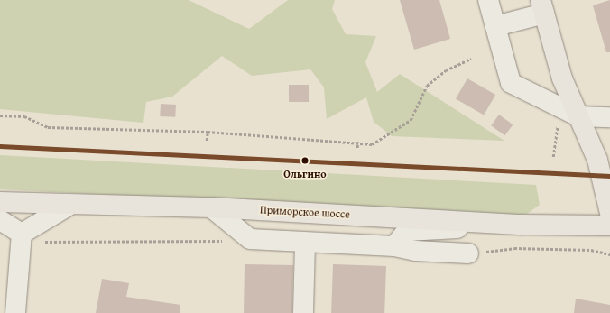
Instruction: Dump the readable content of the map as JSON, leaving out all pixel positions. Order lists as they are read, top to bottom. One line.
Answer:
{"streets":{"main road":["Приморское шоссе"]},"places":["Ольгино"]}
